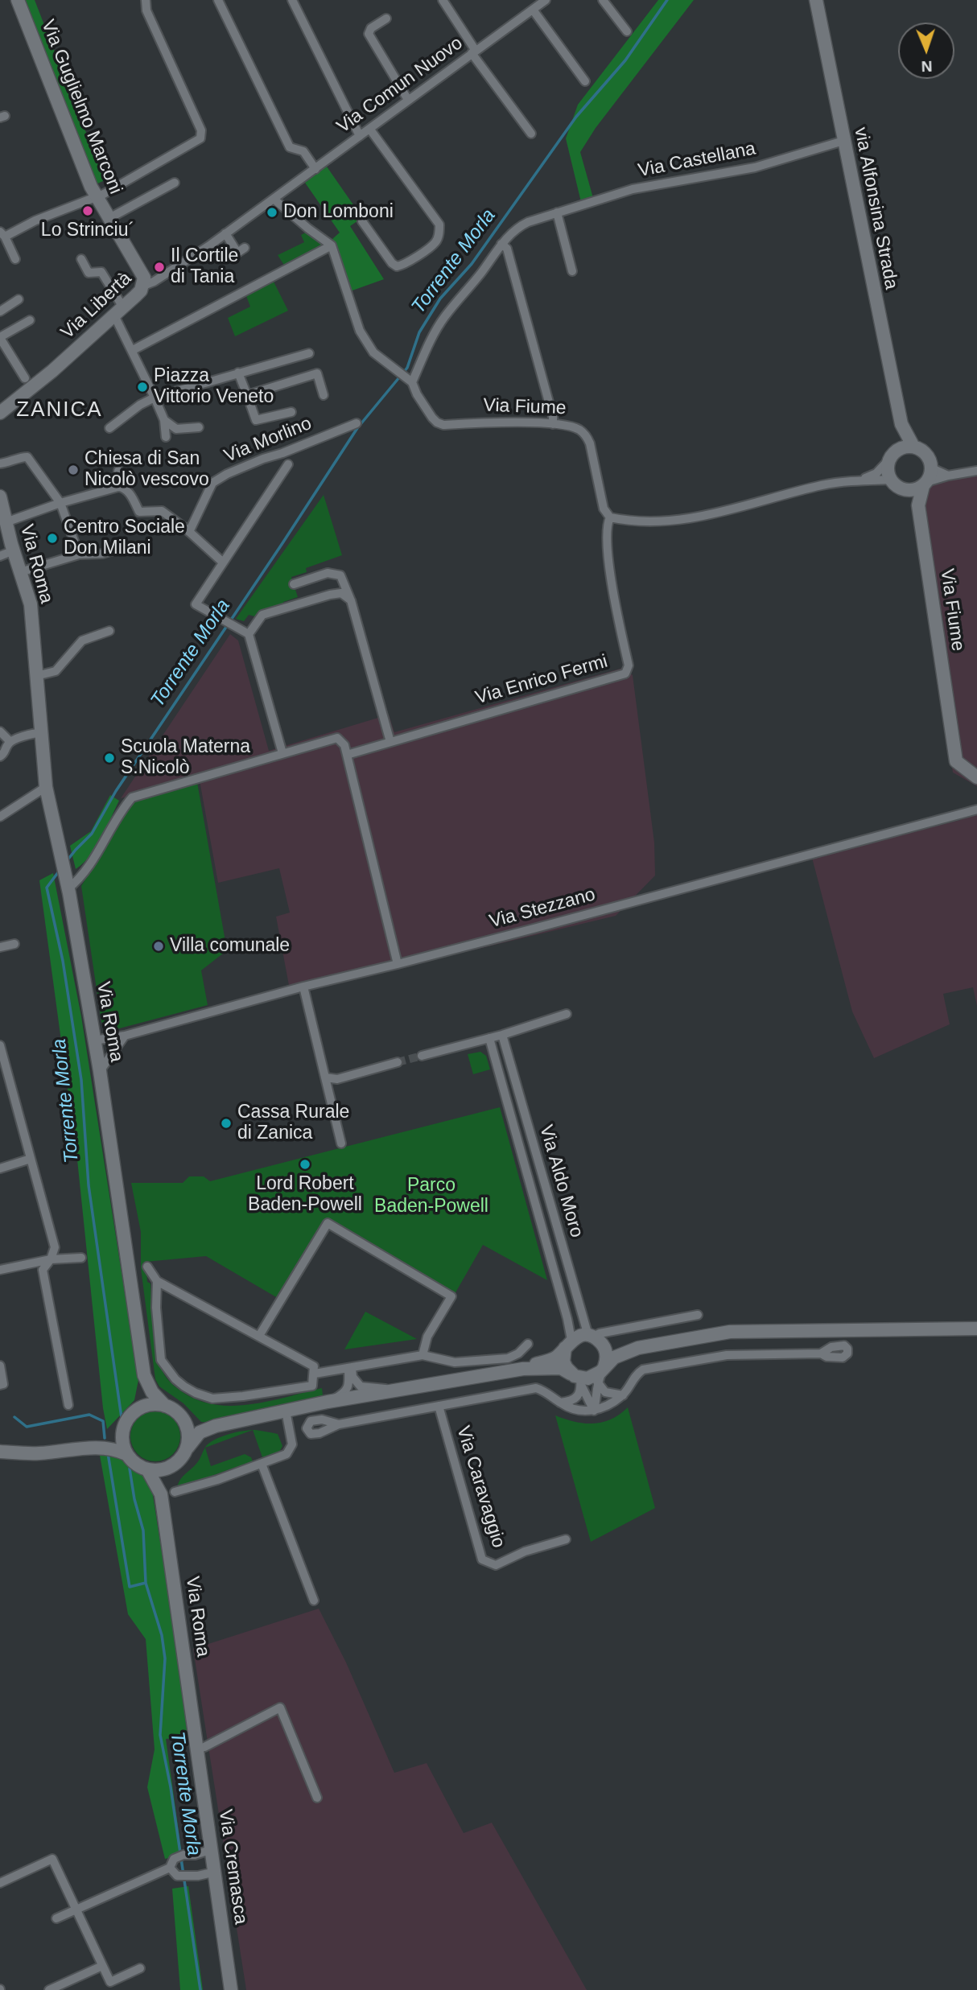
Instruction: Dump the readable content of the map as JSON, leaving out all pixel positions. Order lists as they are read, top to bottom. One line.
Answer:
{"streets":{"main road":["Via Guglielmo Marconi","via Alfonsina Strada","Via Libertà","Via Fiume","Via Roma","Via Cremasca"],"street":["Via Comun Nuovo","Via Castellana","Via Morlino","Via Enrico Fermi","Via Stezzano","Via Aldo Moro","Via Caravaggio"]},"crossings":[["Via Comun Nuovo","Via Libertà"],["Via Guglielmo Marconi","Via Libertà"],["Via Castellana","via Alfonsina Strada"],["Via Castellana","Via Fiume"],["Via Fiume","Via Enrico Fermi"],["Via Roma","Via Stezzano"],["Via Roma","Via Cremasca"]],"districts":["ZANICA"],"water":["Torrente Morla"],"parks":["Parco Baden-Powell"],"places":["Lo Strinciu´","Don Lomboni","Il Cortile di Tania","Piazza Vittorio Veneto","Chiesa di San Nicolò vescovo","Centro Sociale Don Milani","Scuola Materna S.Nicolò","Villa comunale","Cassa Rurale di Zanica","Lord Robert Baden-Powell"],"north":"bottom"}
